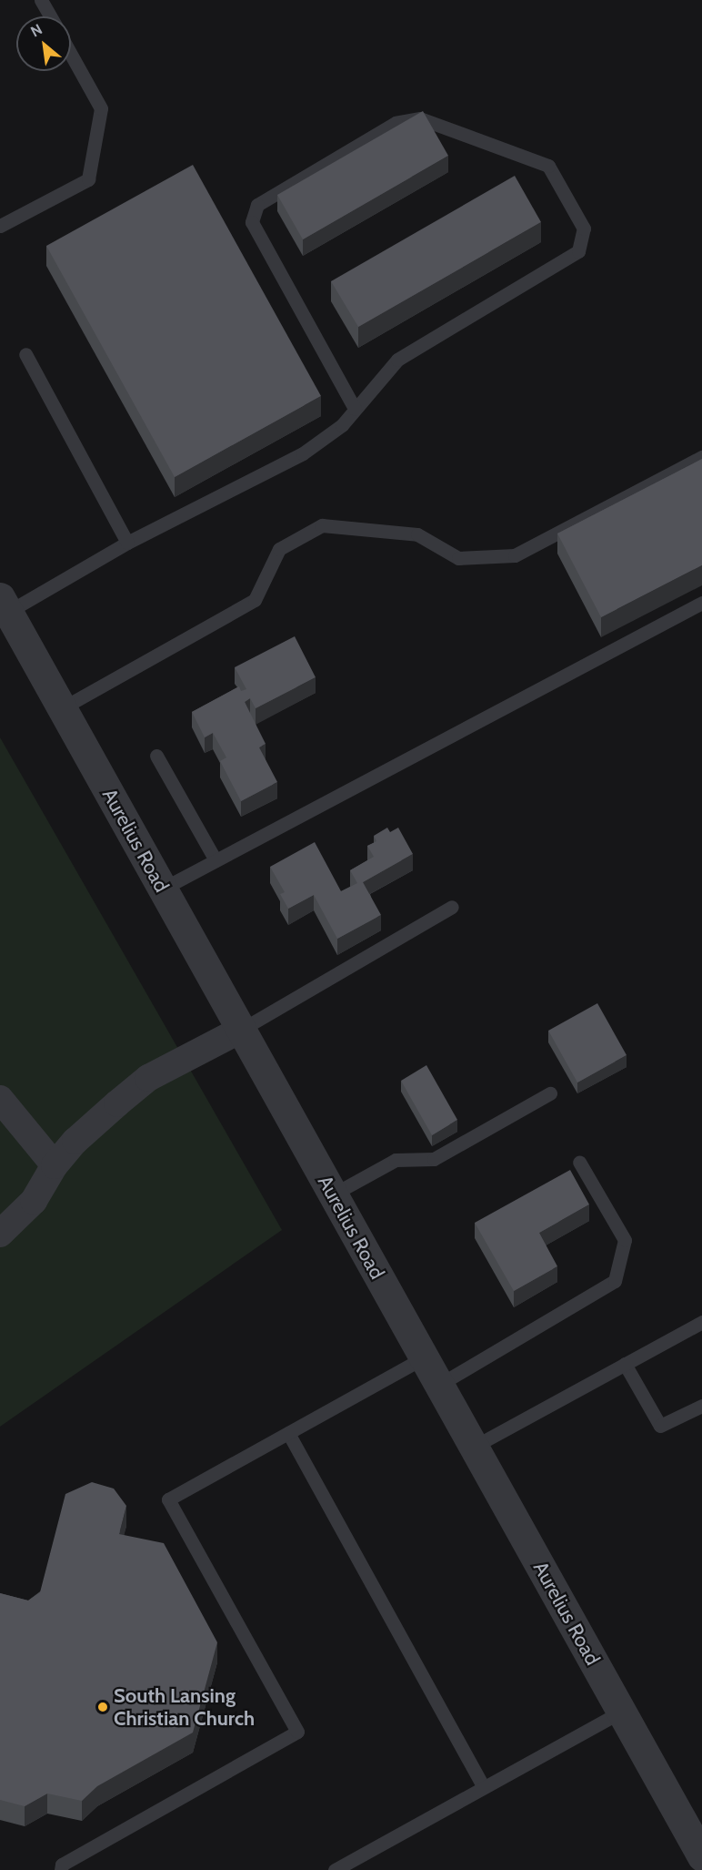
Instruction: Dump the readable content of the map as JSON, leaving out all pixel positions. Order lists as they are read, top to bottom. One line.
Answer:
{"streets":{"street":["Aurelius Road"]},"places":["South Lansing Christian Church"],"north":"top left"}
